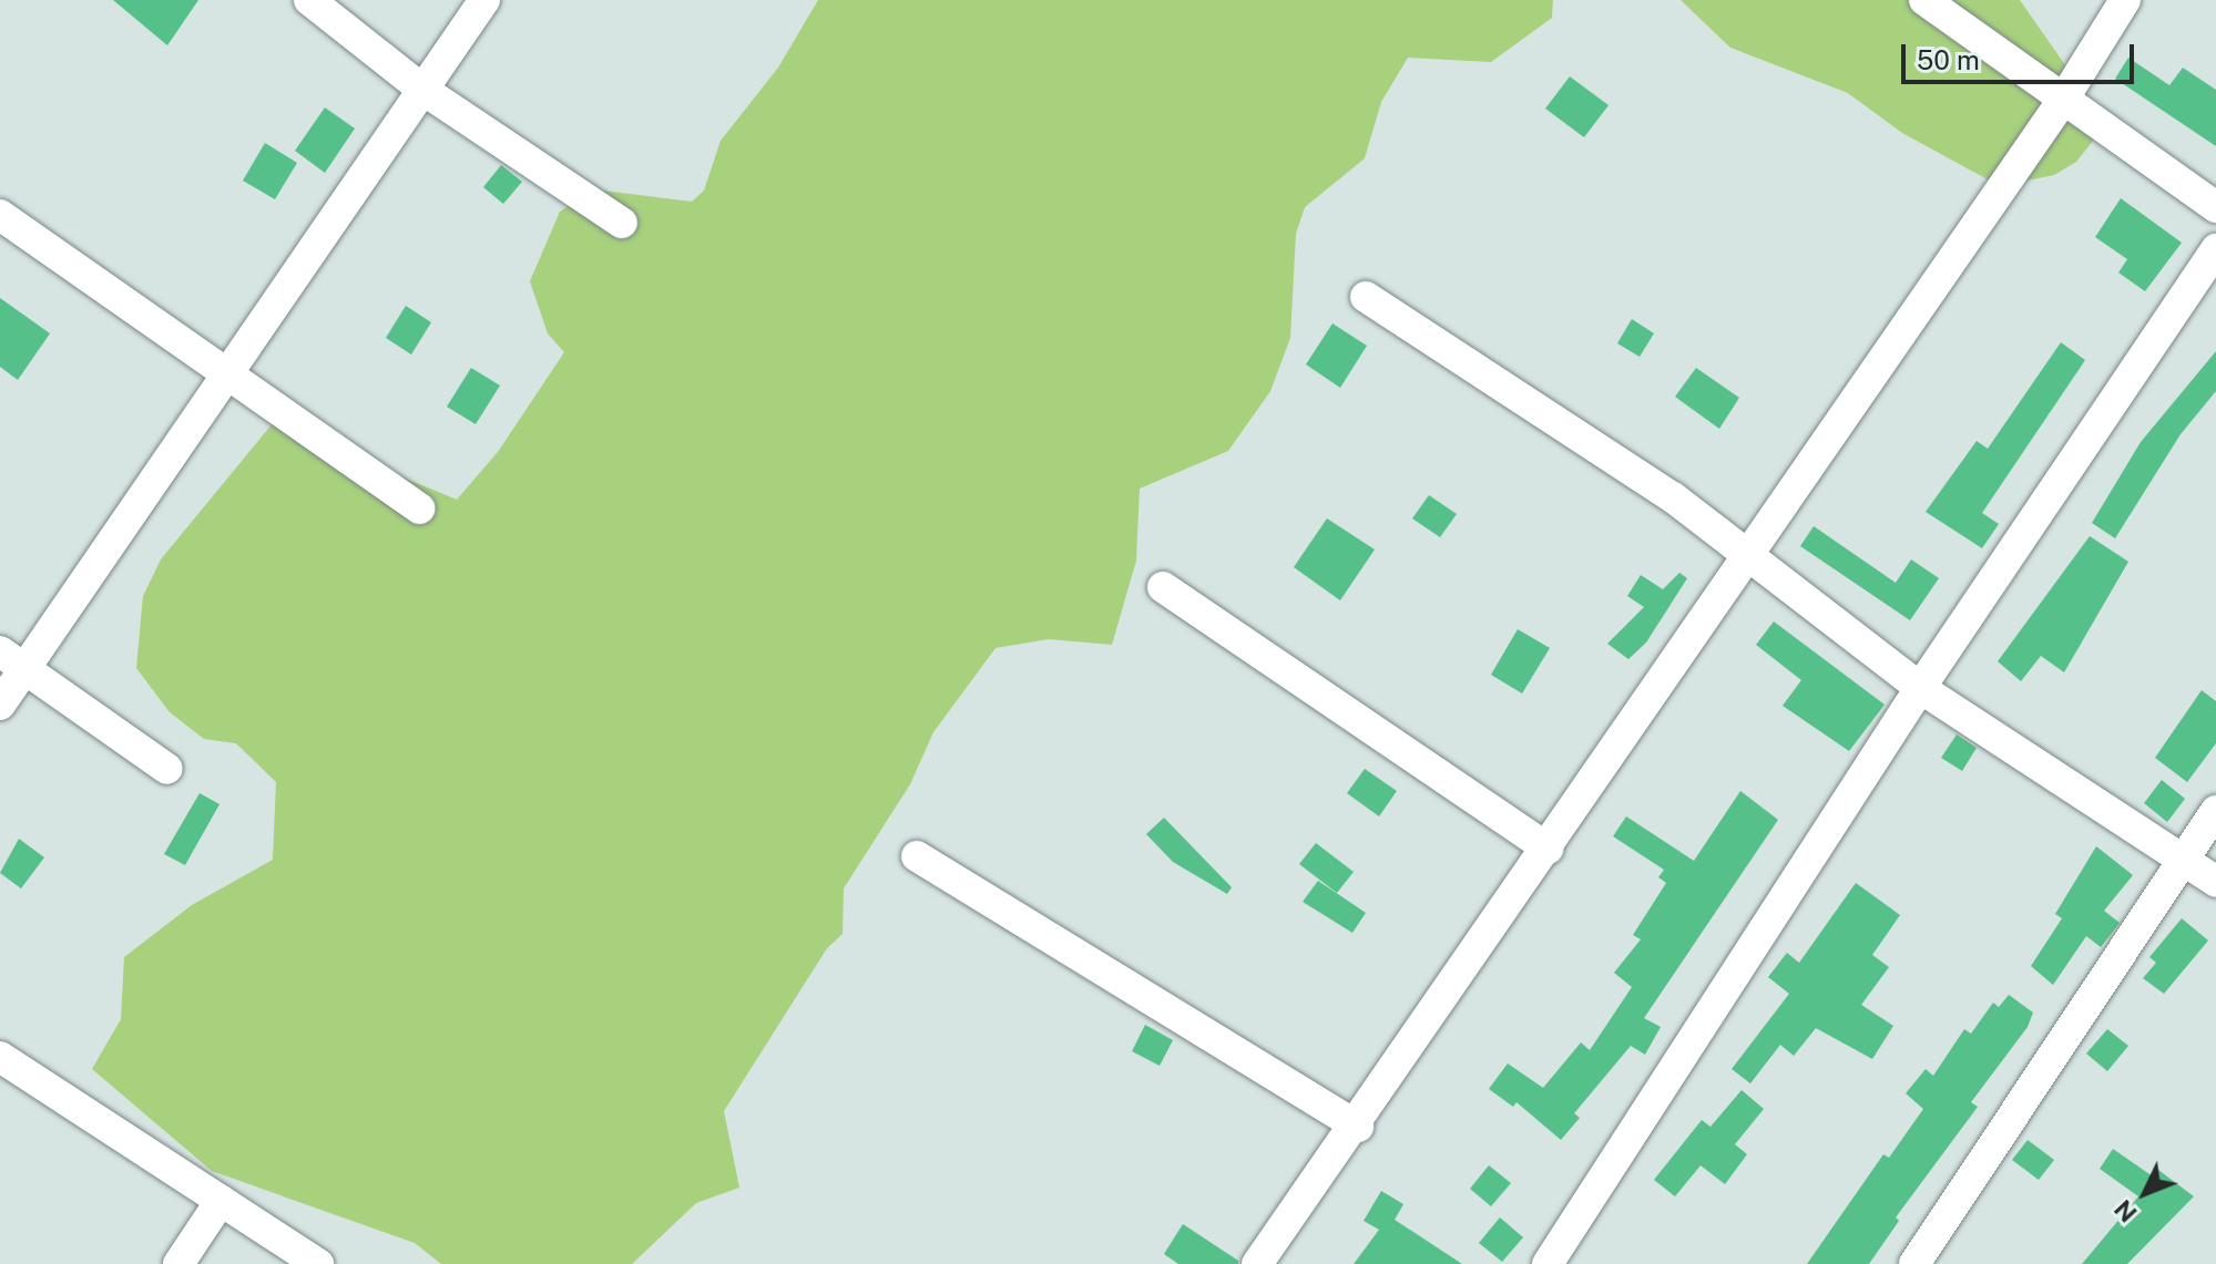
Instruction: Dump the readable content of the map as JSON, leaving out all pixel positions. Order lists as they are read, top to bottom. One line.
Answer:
{"scale_bar":"50 m","north":"bottom left"}
